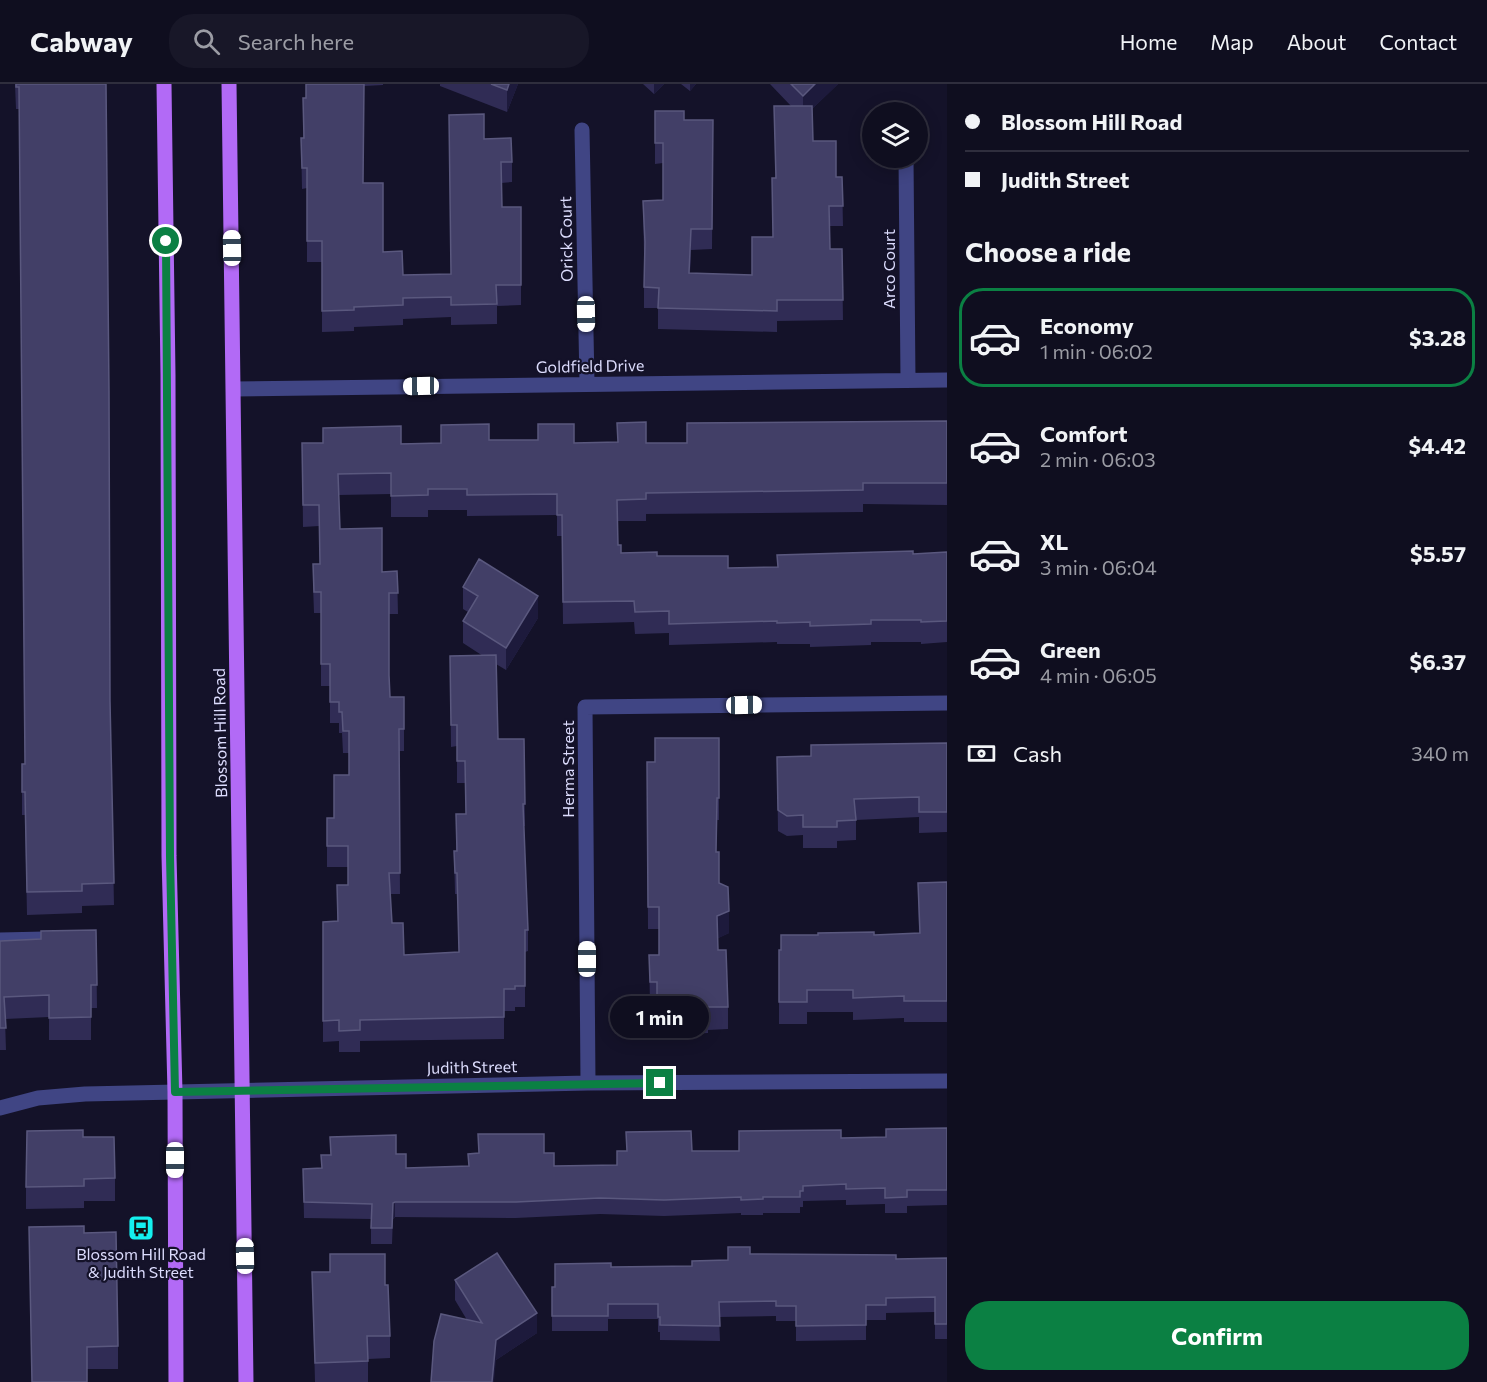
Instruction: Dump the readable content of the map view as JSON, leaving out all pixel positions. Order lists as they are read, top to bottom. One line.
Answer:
{"streets":{"main road":["Blossom Hill Road"],"street":["Orick Court","Arco Court","Goldfield Drive","Herma Street","Judith Street"]},"crossings":[["Orick Court","Goldfield Drive"],["Arco Court","Goldfield Drive"],["Goldfield Drive","Blossom Hill Road"],["Blossom Hill Road","Judith Street"],["Herma Street","Judith Street"]],"places":{"bus stop":["Blossom Hill Road & Judith Street"]},"page":{"header":"Cabway","search":"Search here","nav":["Home","Map","About","Contact"],"banner":["Blossom Hill Road","Judith Street"],"heading":"Choose a ride","list":[{"name":"Economy","note":"1 min · 06:02","value":"$3.28"},{"name":"Comfort","note":"2 min · 06:03","value":"$4.42"},{"name":"XL","note":"3 min · 06:04","value":"$5.57"},{"name":"Green","note":"4 min · 06:05","value":"$6.37"}],"pay":["Cash","340 m"],"bubble":"1 min","buttons":"Confirm"}}
